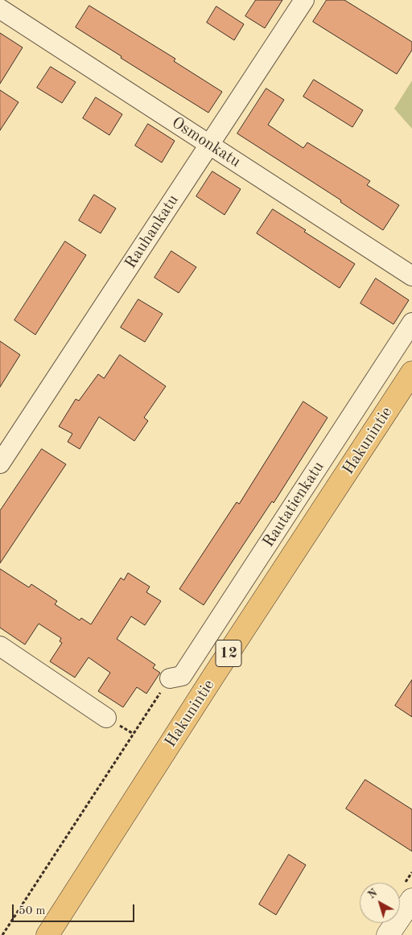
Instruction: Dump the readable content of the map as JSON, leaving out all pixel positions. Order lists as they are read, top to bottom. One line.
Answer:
{"streets":{"highway":["Hakunintie","12"],"street":["Osmonkatu","Rauhankatu","Rautatienkatu"]},"crossings":[["Osmonkatu","Rauhankatu"]],"scale_bar":"50 m","north":"top left"}
